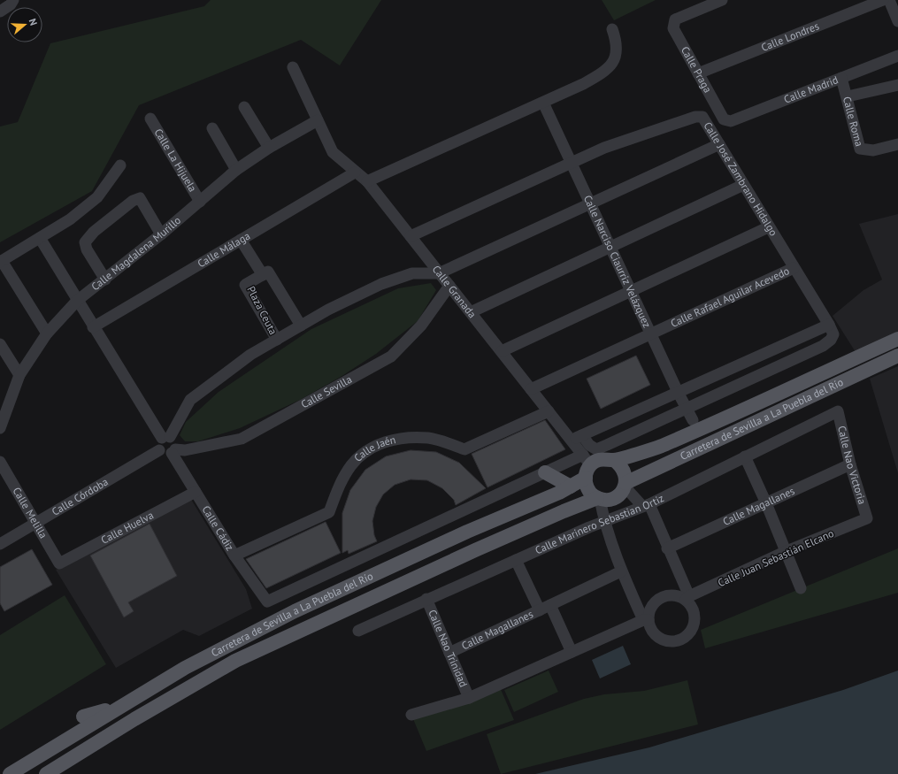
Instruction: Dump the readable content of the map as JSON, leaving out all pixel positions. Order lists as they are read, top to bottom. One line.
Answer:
{"streets":{"main road":["Carretera de Sevilla a La Puebla del Río"],"street":["Calle Londres","Calle Praga","Calle Madrid","Calle Roma","Calle La Hijuela","Calle José Zambrano Hidalgo","Calle Málaga","Calle Magdalena Murillo","Calle Narciso Ciaurriz Velázquez","Calle Granada","Calle Rafael Aguilar Acevedo","Plaza Ceuta","Calle Sevilla","Calle Jaén","Calle Nao Victoria","Calle Córdoba","Calle Magallanes","Calle Melilla","Calle Marinero Sebastian Ortiz","Calle Huelva","Calle Cádiz","Calle Juan Sebastián Elcano","Calle Nao Trinidad"]},"crossings":[["Calle Londres","Calle Praga"],["Calle Praga","Calle Madrid"],["Calle Madrid","Calle Roma"],["Calle La Hijuela","Calle Magdalena Murillo"],["Calle José Zambrano Hidalgo","Calle Narciso Ciaurriz Velázquez"],["Calle José Zambrano Hidalgo","Calle Granada"],["Calle José Zambrano Hidalgo","Calle Rafael Aguilar Acevedo"],["Calle Málaga","Calle Granada"],["Calle Magdalena Murillo","Calle Granada"],["Calle Narciso Ciaurriz Velázquez","Calle Rafael Aguilar Acevedo"],["Calle Granada","Calle Rafael Aguilar Acevedo"],["Calle Granada","Calle Sevilla"],["Calle Granada","Carretera de Sevilla a La Puebla del Río"],["Calle Granada","Calle Jaén"],["Calle Sevilla","Calle Córdoba"],["Calle Sevilla","Calle Cádiz"],["Calle Jaén","Calle Cádiz"],["Calle Nao Victoria","Calle Magallanes"],["Calle Nao Victoria","Calle Marinero Sebastian Ortiz"],["Calle Nao Victoria","Calle Juan Sebastián Elcano"],["Calle Córdoba","Calle Melilla"],["Calle Córdoba","Calle Cádiz"],["Calle Magallanes","Calle Nao Trinidad"],["Calle Melilla","Calle Huelva"],["Calle Marinero Sebastian Ortiz","Calle Nao Trinidad"],["Calle Huelva","Calle Cádiz"]],"north":"right"}
